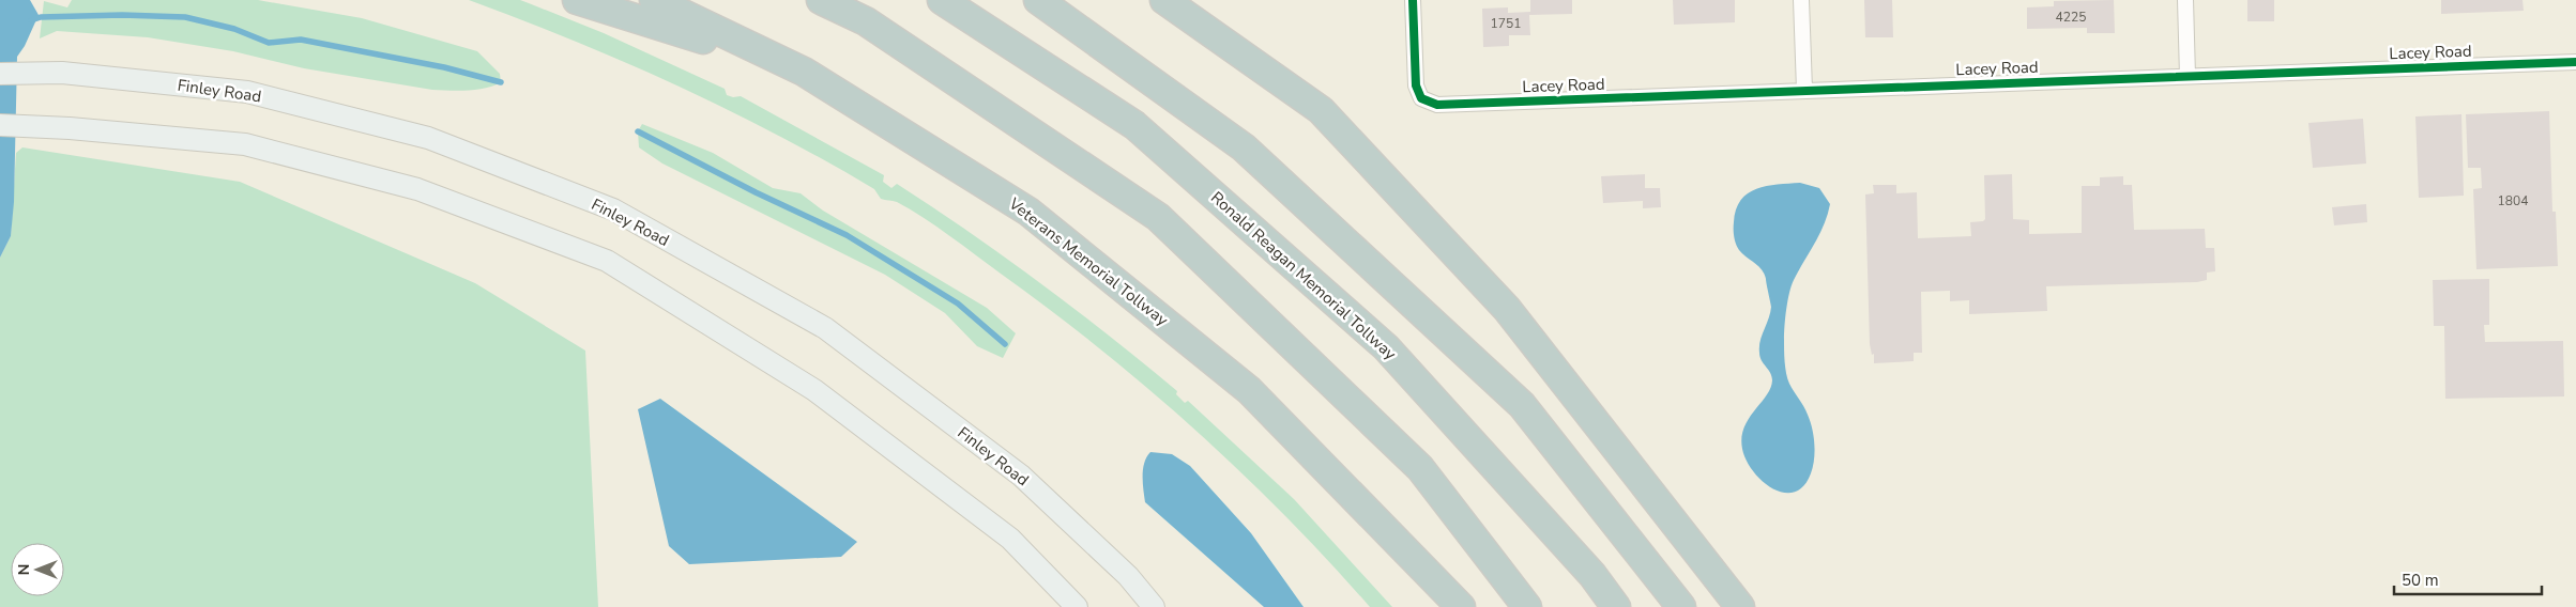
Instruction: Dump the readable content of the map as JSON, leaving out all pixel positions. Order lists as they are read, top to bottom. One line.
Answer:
{"streets":{"highway":["Veterans Memorial Tollway","Ronald Reagan Memorial Tollway"],"main road":["Finley Road"],"street":["Lacey Road"]},"house_numbers":["4225","1751","1804"],"scale_bar":"50 m","north":"left"}
